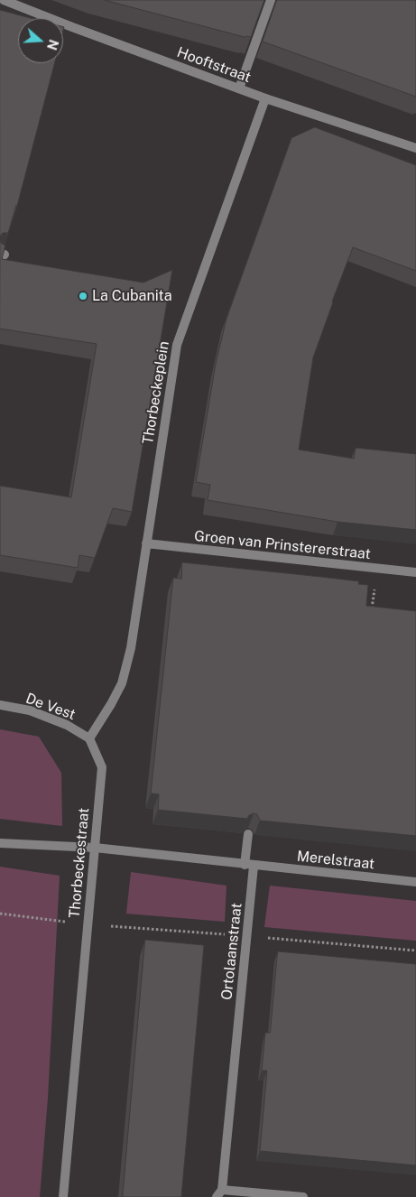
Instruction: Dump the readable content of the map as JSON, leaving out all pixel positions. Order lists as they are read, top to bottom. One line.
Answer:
{"streets":{"street":["Hooftstraat","Thorbeckeplein","Groen van Prinstererstraat","De Vest","Merelstraat","Thorbeckestraat","Ortolaanstraat"]},"crossings":[["Hooftstraat","Thorbeckeplein"],["Thorbeckeplein","Groen van Prinstererstraat"],["De Vest","Thorbeckestraat"],["Merelstraat","Ortolaanstraat"]],"places":["La Cubanita"],"north":"right"}
